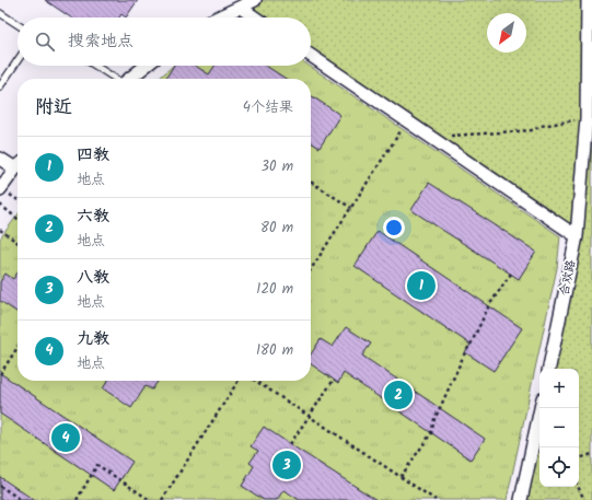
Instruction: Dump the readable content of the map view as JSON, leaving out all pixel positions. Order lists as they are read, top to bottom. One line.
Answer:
{"streets":{"street":["合欢路"]},"north":"bottom left","page":{"search":"搜索地点","heading":["附近","4个结果"],"list":[{"mark":"1","name":"四教","note":"地点","value":"30 m"},{"mark":"2","name":"六教","note":"地点","value":"80 m"},{"mark":"3","name":"八教","note":"地点","value":"120 m"},{"mark":"4","name":"九教","note":"地点","value":"180 m"}],"pins":["1","2","4","3"],"map_buttons":["+","−"]}}
